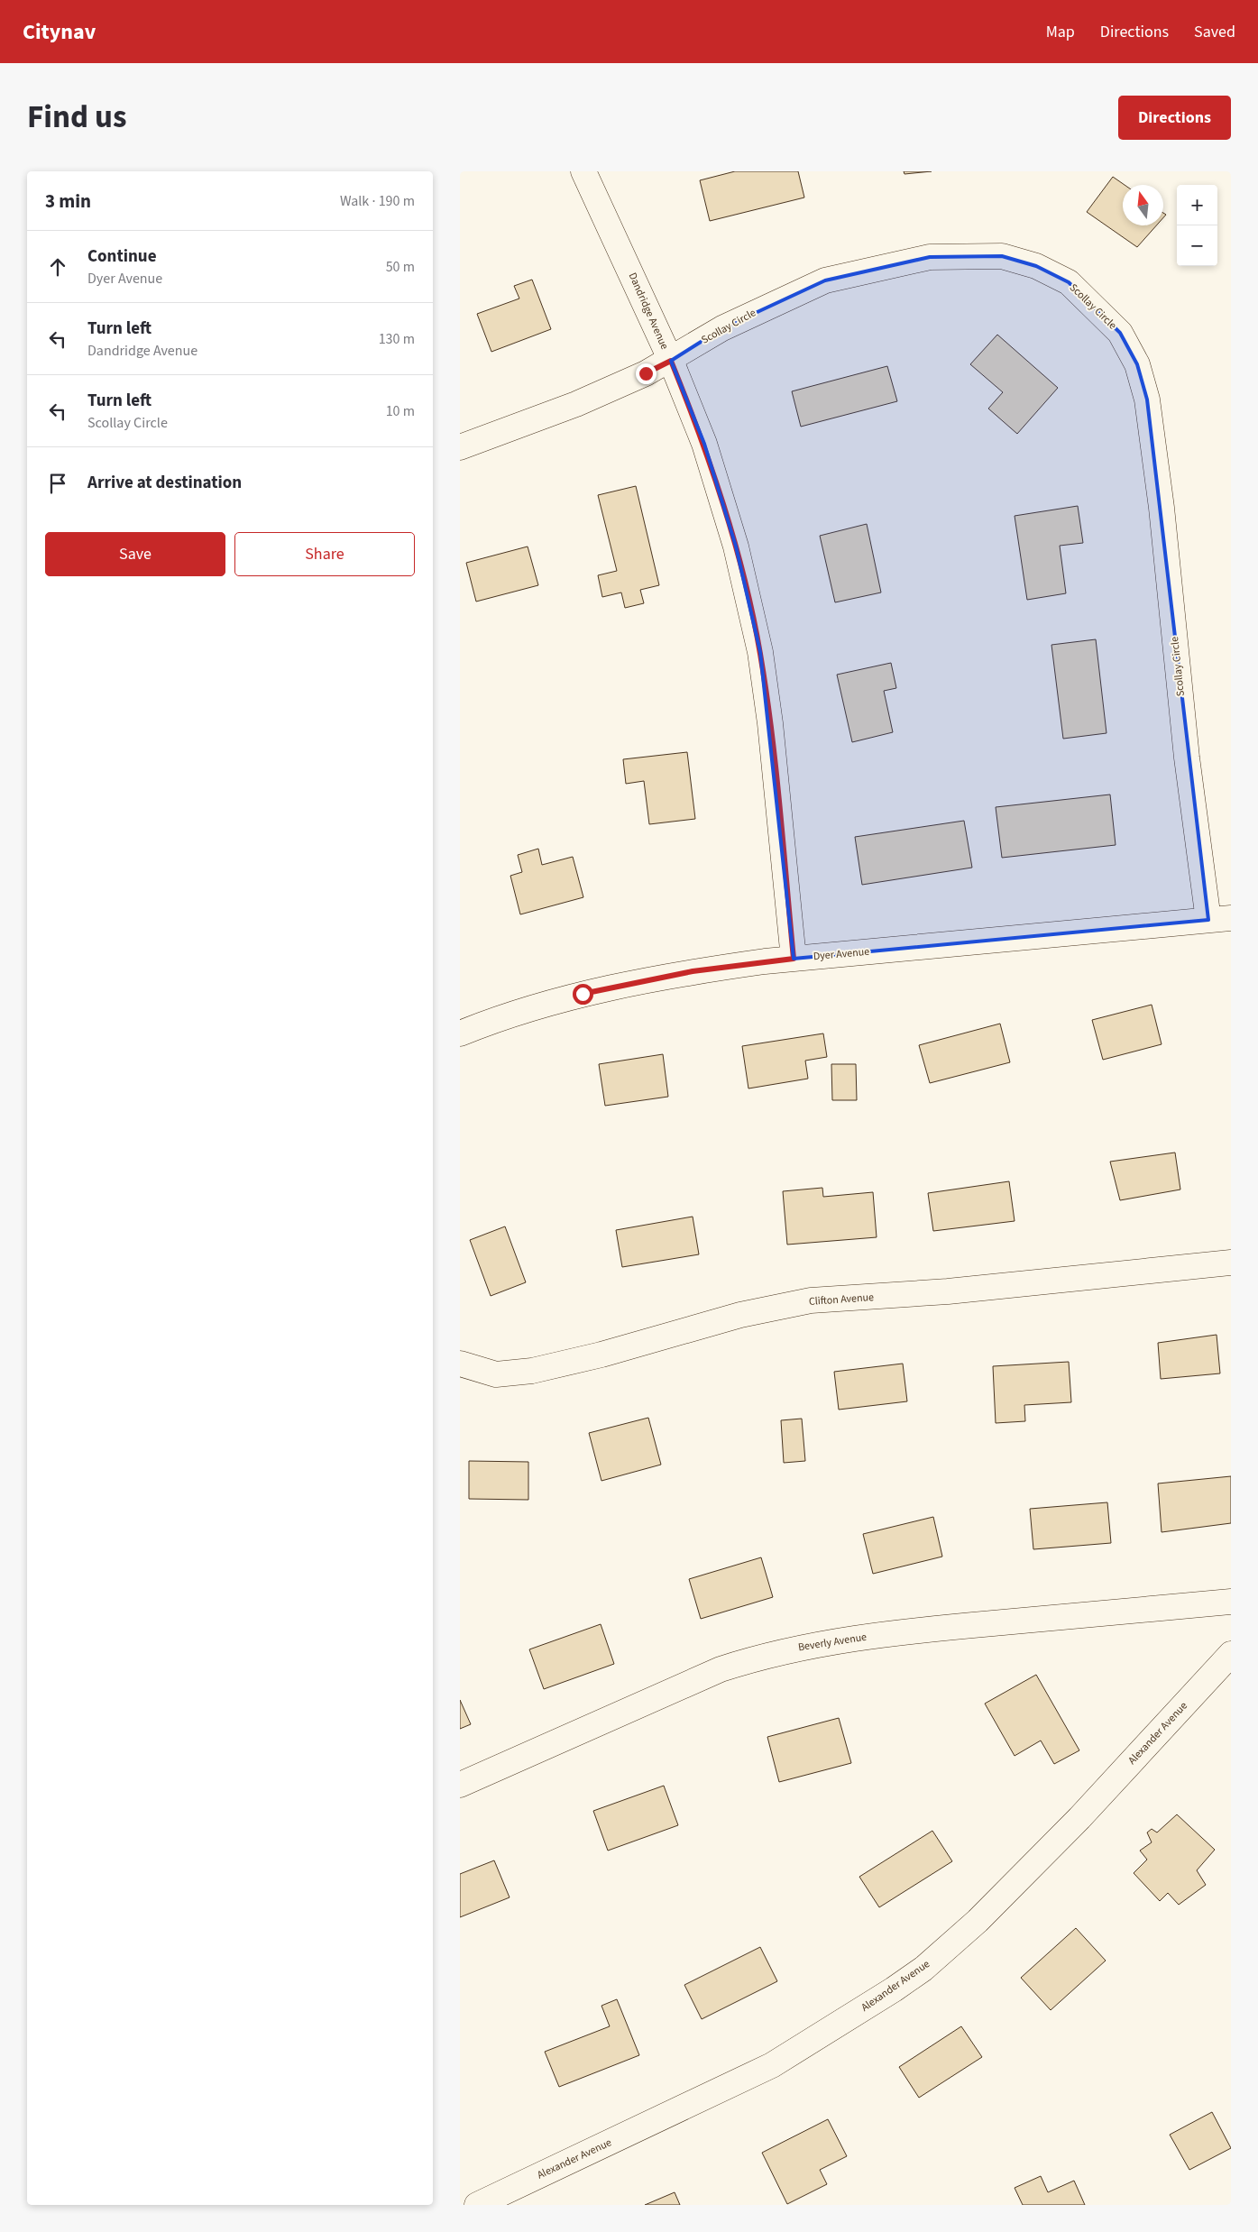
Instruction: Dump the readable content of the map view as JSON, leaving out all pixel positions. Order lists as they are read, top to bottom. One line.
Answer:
{"streets":{"street":["Scollay Circle","Dandridge Avenue","Dyer Avenue","Clifton Avenue","Beverly Avenue","Alexander Avenue"]},"crossings":[["Scollay Circle","Dandridge Avenue"],["Scollay Circle","Dyer Avenue"],["Dandridge Avenue","Dyer Avenue"]],"north":"top","page":{"header":"Citynav","nav":["Map","Directions","Saved"],"title":"Find us","buttons":["Directions",["Save","Share"]],"heading":["3 min","Walk · 190 m"],"map_buttons":["+","−"],"list":[["Continue","Dyer Avenue","50 m"],["Turn left","Dandridge Avenue","130 m"],["Turn left","Scollay Circle","10 m"],"Arrive at destination"]}}
